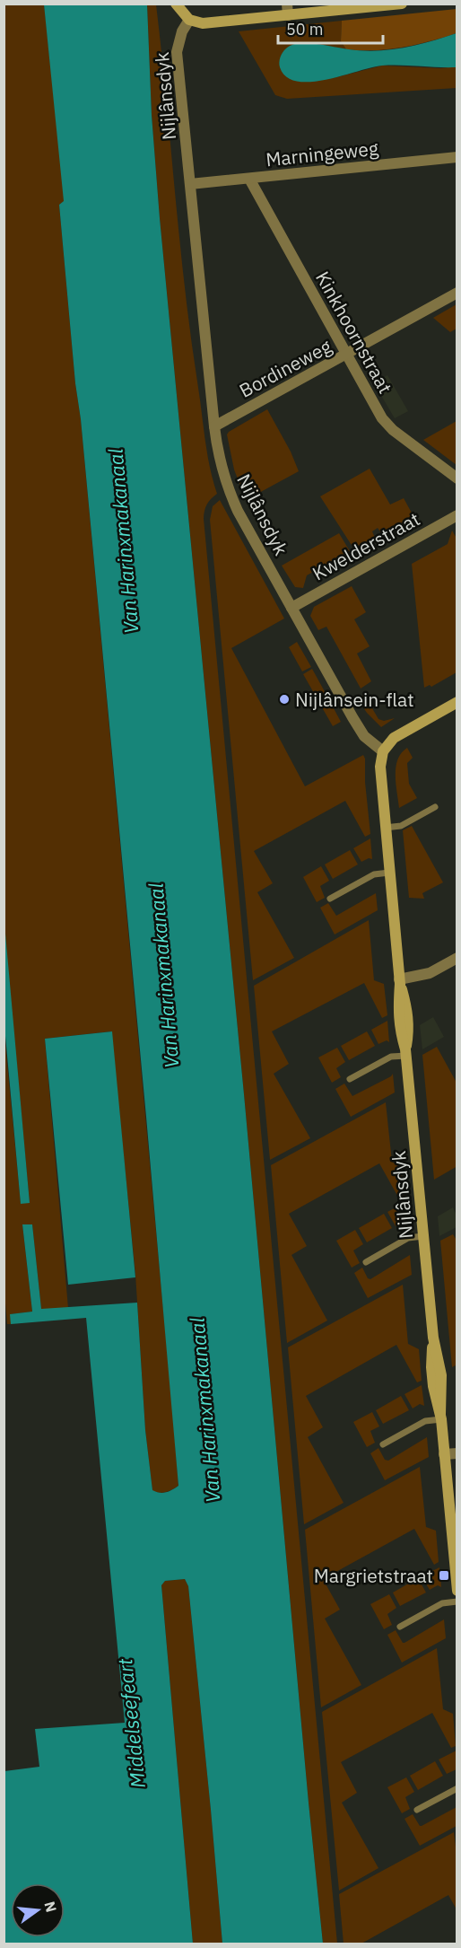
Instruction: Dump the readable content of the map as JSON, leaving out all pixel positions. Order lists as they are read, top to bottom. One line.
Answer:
{"streets":{"street":["Nijlânsdyk","Marningeweg","Kinkhoornstraat","Bordineweg","Kwelderstraat"]},"crossings":[["Nijlânsdyk","Marningeweg"],["Nijlânsdyk","Bordineweg"],["Nijlânsdyk","Kwelderstraat"],["Marningeweg","Kinkhoornstraat"],["Kinkhoornstraat","Bordineweg"]],"water":["Van Harinxmakanaal","Middelseefeart"],"places":{"other":["Nijlânsein-flat"],"transit":["Margrietstraat"]},"scale_bar":"50 m","north":"right"}
